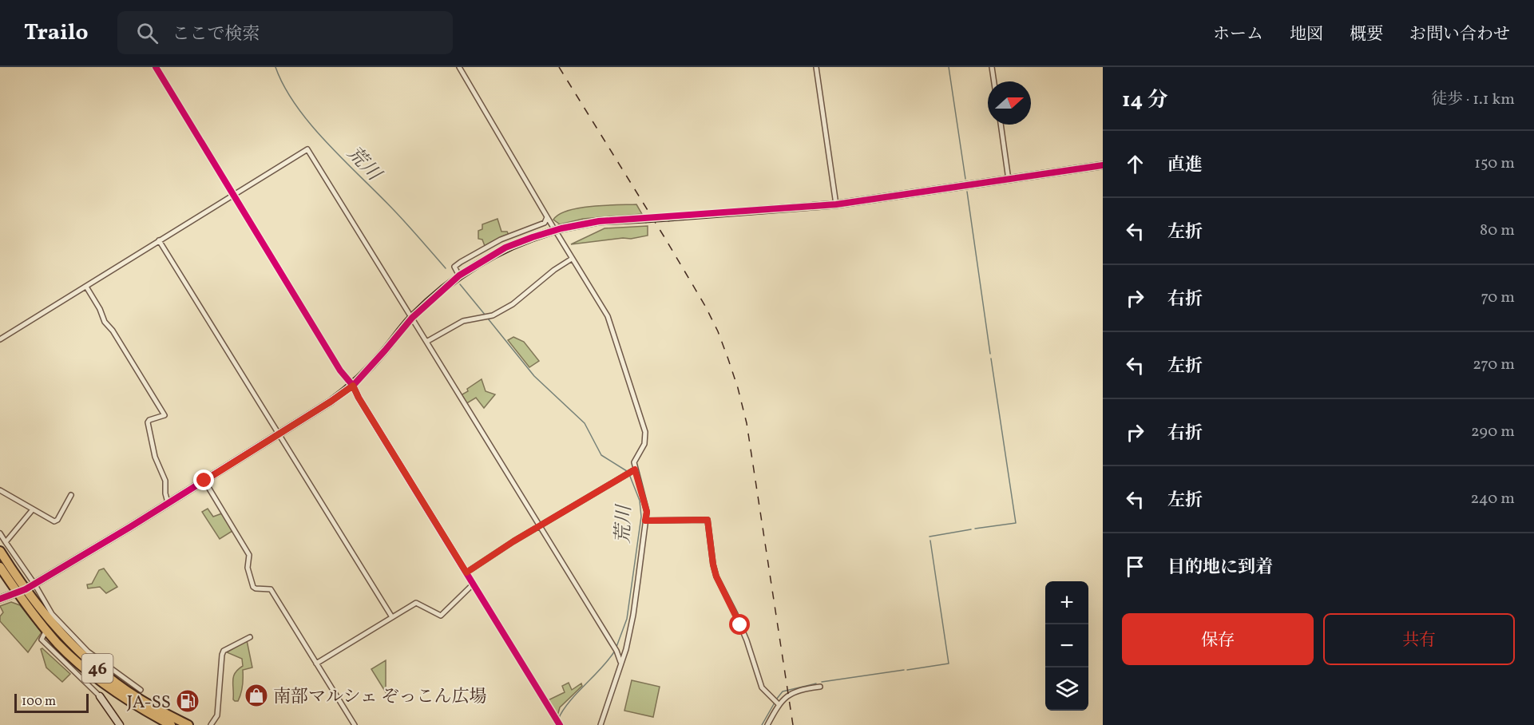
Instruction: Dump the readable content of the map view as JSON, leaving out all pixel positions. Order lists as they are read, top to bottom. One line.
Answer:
{"streets":{"highway":["46"]},"water":["荒川"],"places":{"shop":["南部マルシェ ぞっこん広場"],"fuel station":["JA-SS"]},"scale_bar":"100 m","north":"right","page":{"header":"Trailo","search":"ここで検索","nav":["ホーム","地図","概要","お問い合わせ"],"heading":["14 分","徒歩 · 1.1 km"],"list":[["直進","150 m"],["左折","80 m"],["右折","70 m"],["左折","270 m"],["右折","290 m"],["左折","240 m"],"目的地に到着"],"map_buttons":["+","−"],"buttons":["保存","共有"],"scale":"100 m"}}
